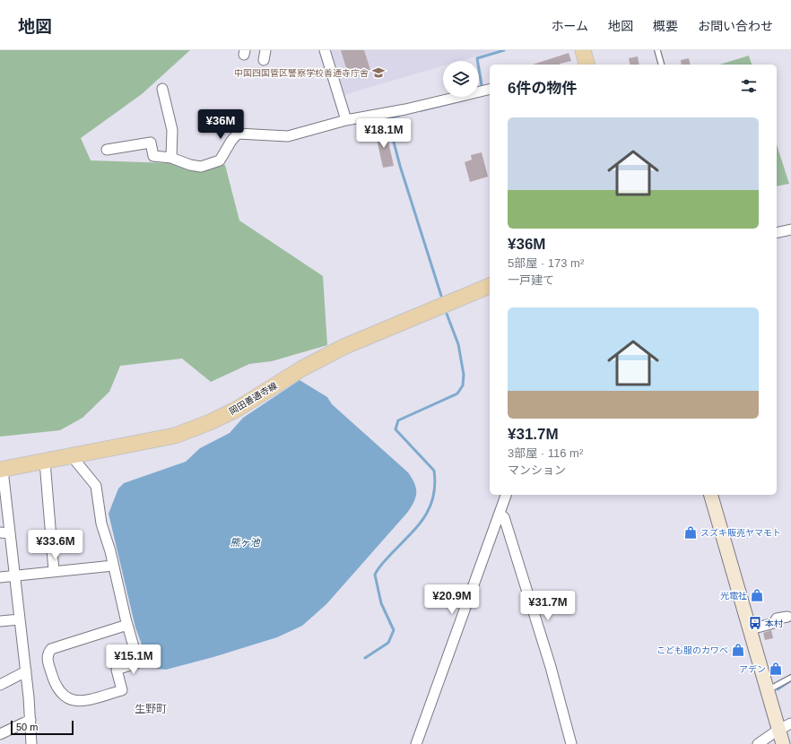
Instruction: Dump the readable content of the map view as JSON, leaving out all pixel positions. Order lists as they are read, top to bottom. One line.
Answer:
{"streets":{"main road":["岡田善通寺線"]},"districts":["生野町"],"water":["熊ヶ池"],"places":{"school or university":["中国四国管区警察学校善通寺庁舎"],"shop":["スズキ販売ヤマモト","光電社","こども服のカワベ","アデン"],"bus stop":["本村"]},"scale_bar":"50 m","page":{"header":"地図","nav":["ホーム","地図","概要","お問い合わせ"],"heading":"6件の物件","list":[{"name":"¥36M","note":"5部屋 · 173 m² · 一戸建て"},{"name":"¥31.7M","note":"3部屋 · 116 m² · マンション"}],"price":["¥36M","¥18.1M","¥33.6M","¥20.9M","¥31.7M","¥15.1M"],"scale":"50 m"}}
